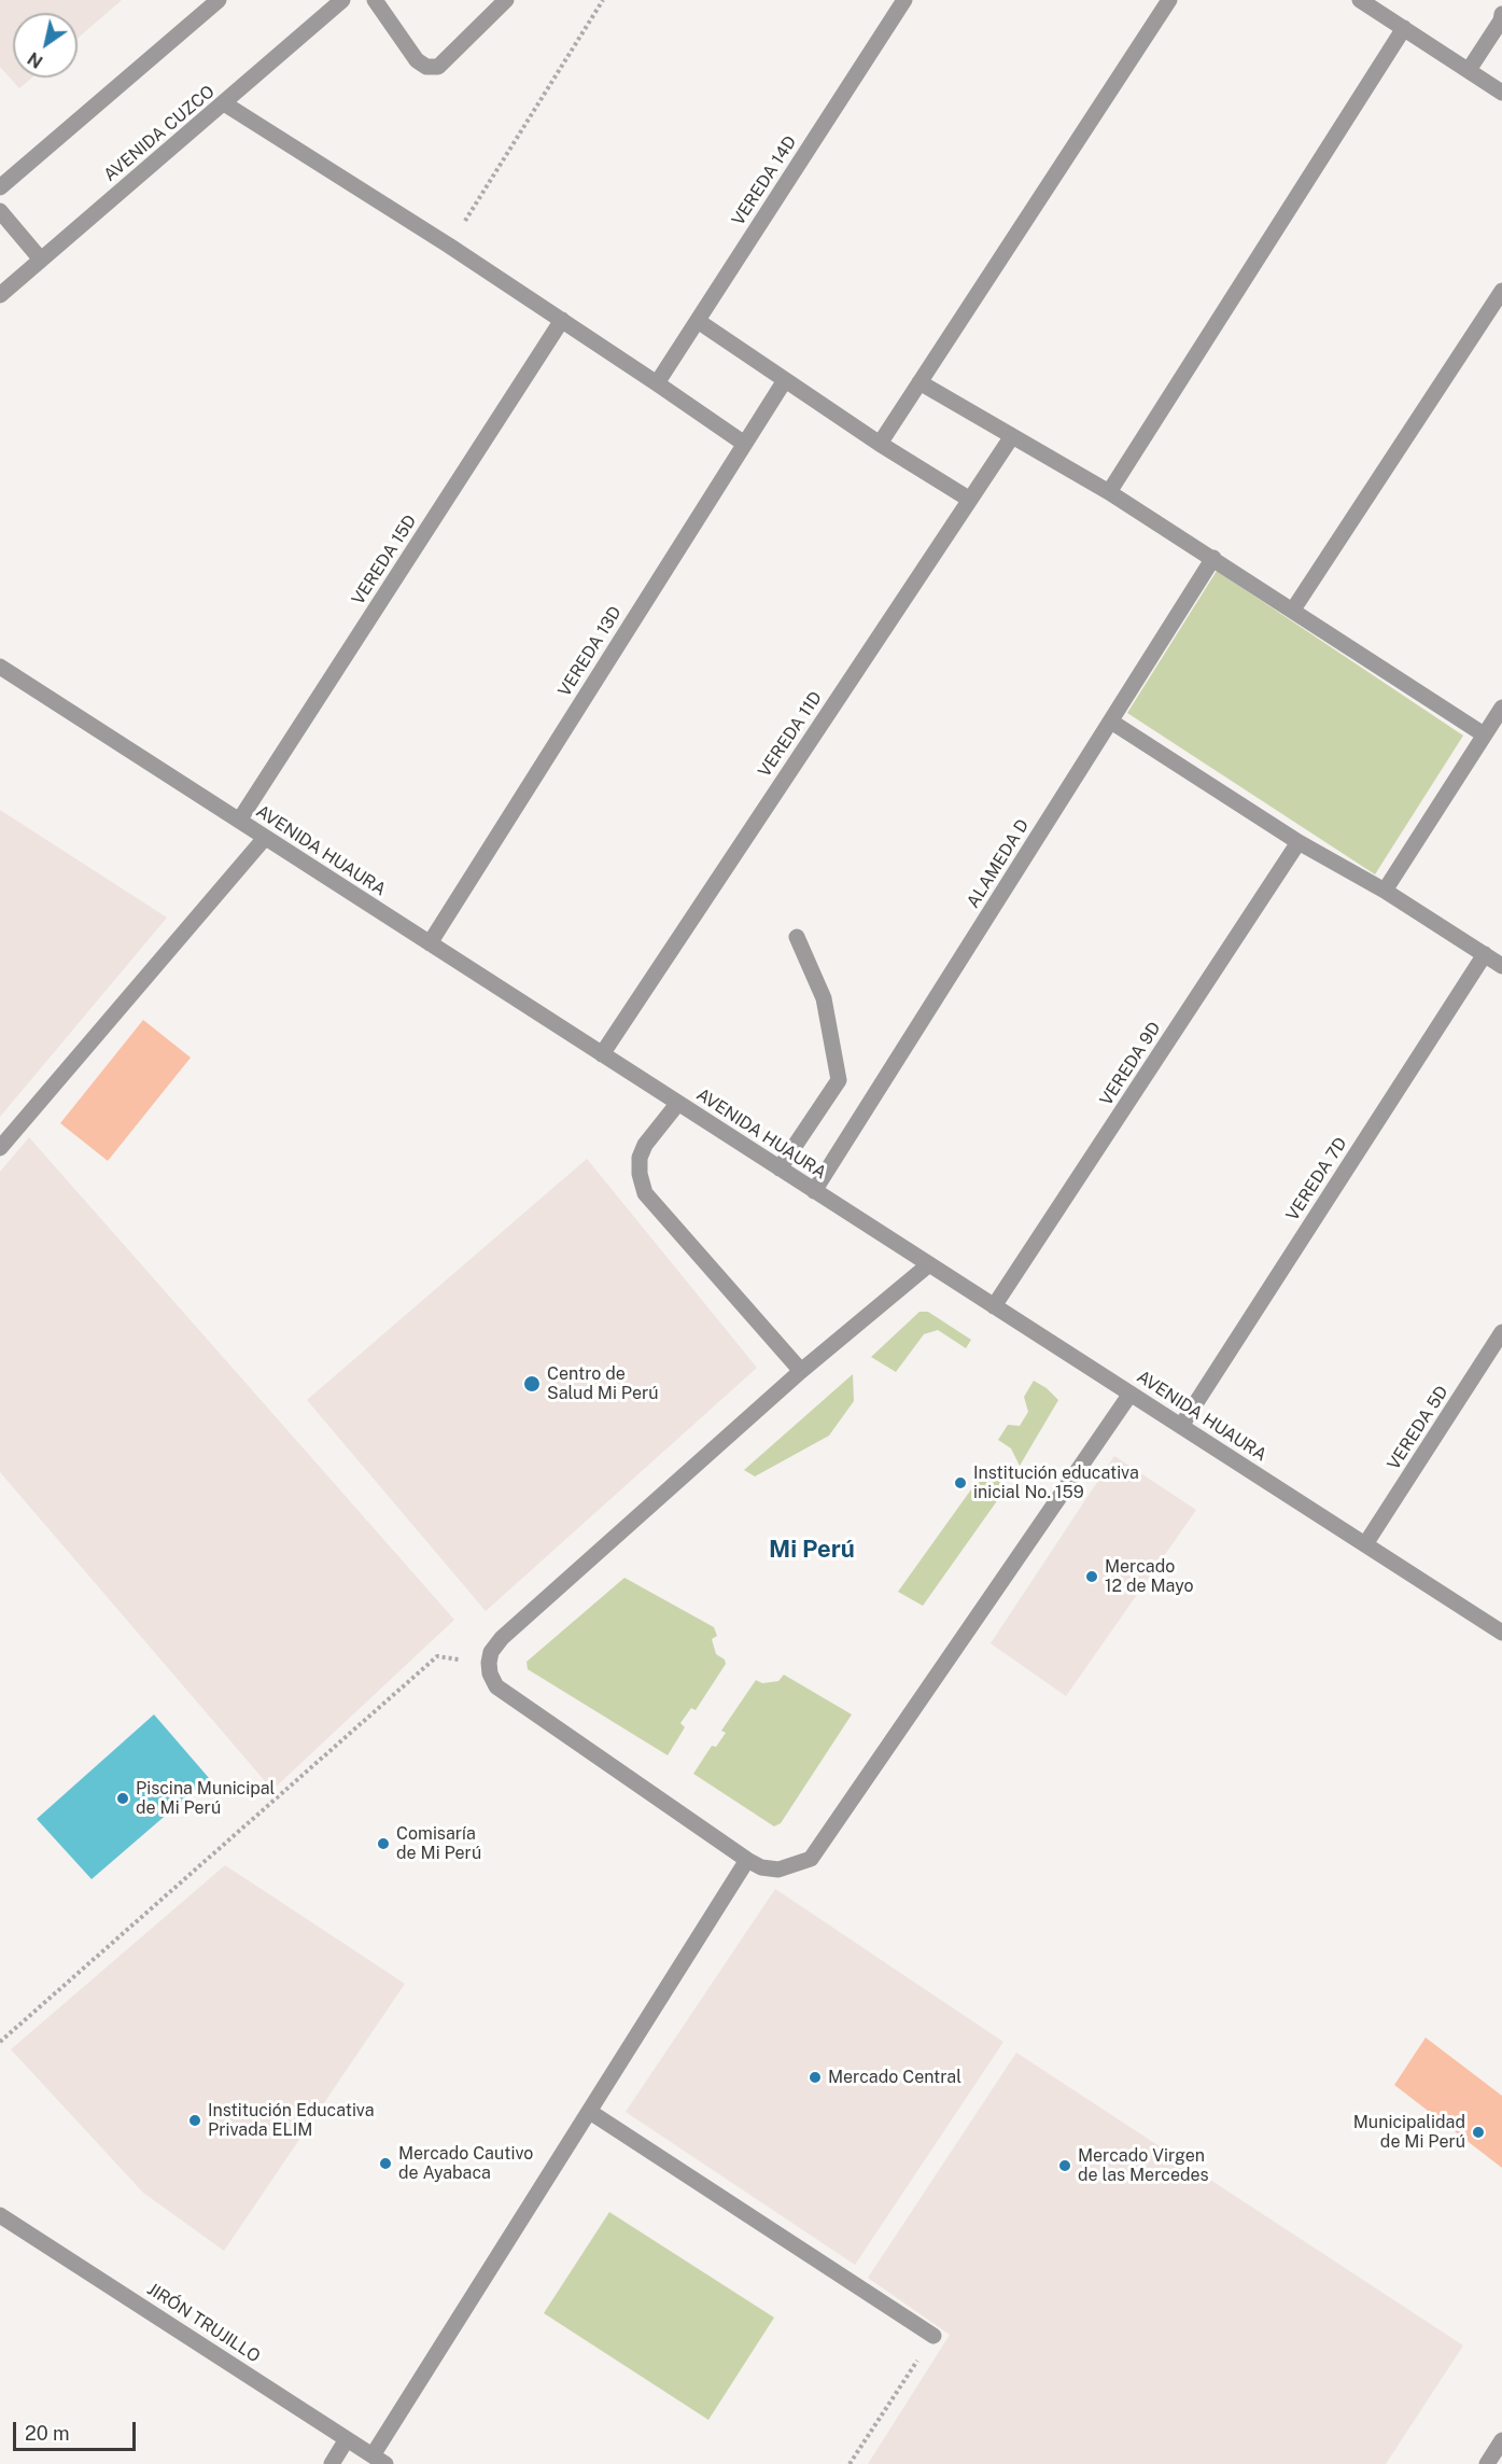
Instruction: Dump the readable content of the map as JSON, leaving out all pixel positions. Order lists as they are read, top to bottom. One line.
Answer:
{"streets":{"street":["AVENIDA CUZCO","VEREDA 14D","VEREDA 15D","VEREDA 13D","VEREDA 11D","AVENIDA HUAURA","ALAMEDA D","VEREDA 9D","VEREDA 7D","VEREDA 5D","JIRÓN TRUJILLO"]},"crossings":[["VEREDA 15D","AVENIDA HUAURA"],["VEREDA 13D","AVENIDA HUAURA"],["VEREDA 11D","AVENIDA HUAURA"],["AVENIDA HUAURA","ALAMEDA D"],["AVENIDA HUAURA","VEREDA 9D"],["AVENIDA HUAURA","VEREDA 7D"],["AVENIDA HUAURA","VEREDA 5D"]],"districts":["Mi Perú"],"places":["Centro de Salud Mi Perú","Institución educativa inicial No. 159","Mercado 12 de Mayo","Piscina Municipal de Mi Perú","Comisaría de Mi Perú","Mercado Central","Institución Educativa Privada ELIM","Municipalidad de Mi Perú","Mercado Cautivo de Ayabaca","Mercado Virgen de las Mercedes"],"scale_bar":"20 m","north":"bottom left"}
